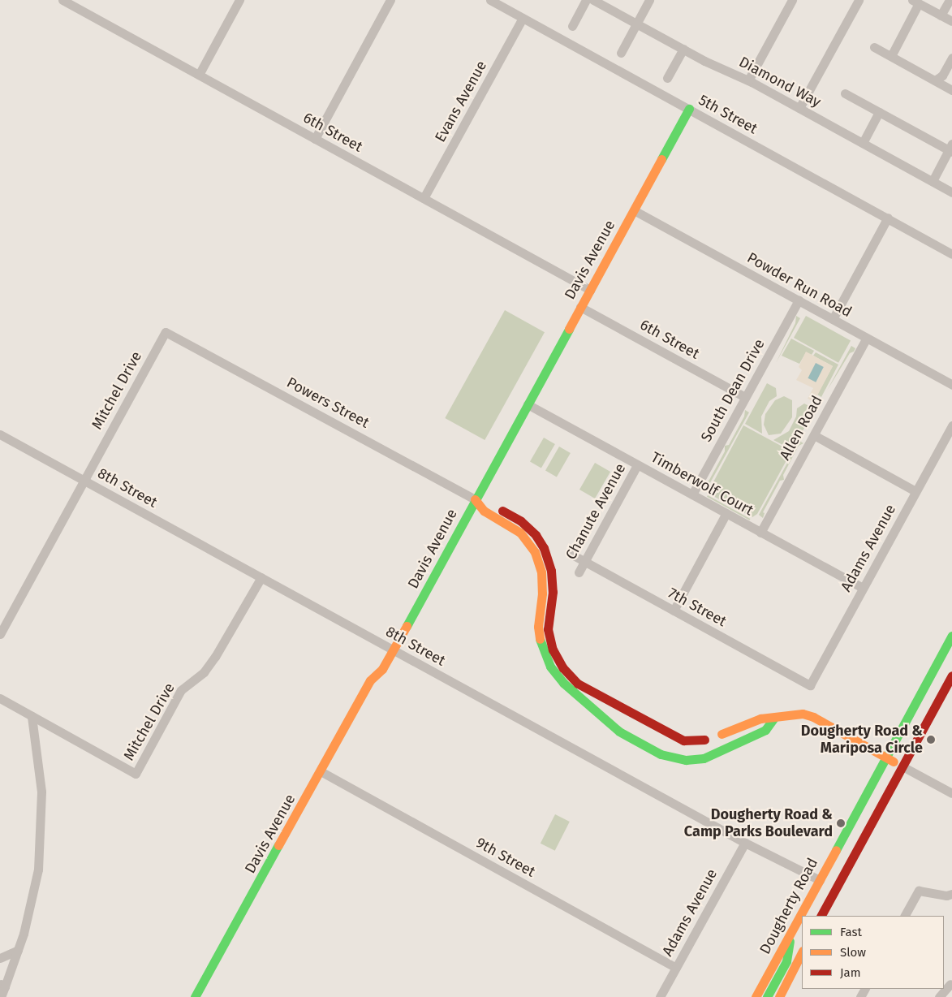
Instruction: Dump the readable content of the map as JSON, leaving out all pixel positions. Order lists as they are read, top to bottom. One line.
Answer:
{"streets":{"street":["Diamond Way","Evans Avenue","5th Street","6th Street","Davis Avenue","Powder Run Road","Mitchel Drive","South Dean Drive","Powers Street","Allen Road","Timberwolf Court","8th Street","Chanute Avenue","Adams Avenue","7th Street","9th Street","Dougherty Road"]},"crossings":[["Evans Avenue","5th Street"],["Evans Avenue","6th Street"],["5th Street","Davis Avenue"],["6th Street","Davis Avenue"],["6th Street","South Dean Drive"],["Davis Avenue","Powder Run Road"],["Davis Avenue","Powers Street"],["Davis Avenue","Timberwolf Court"],["Davis Avenue","8th Street"],["Davis Avenue","9th Street"],["Powder Run Road","South Dean Drive"],["Powder Run Road","Allen Road"],["Mitchel Drive","Powers Street"],["Mitchel Drive","8th Street"],["South Dean Drive","Timberwolf Court"],["Allen Road","Timberwolf Court"],["Timberwolf Court","Chanute Avenue"],["Timberwolf Court","Adams Avenue"],["8th Street","Adams Avenue"],["8th Street","Dougherty Road"],["Chanute Avenue","7th Street"],["Adams Avenue","7th Street"],["Adams Avenue","9th Street"]],"places":["Dougherty Road & Mariposa Circle","Dougherty Road & Camp Parks Boulevard"],"legend":["Fast","Slow","Jam"]}
